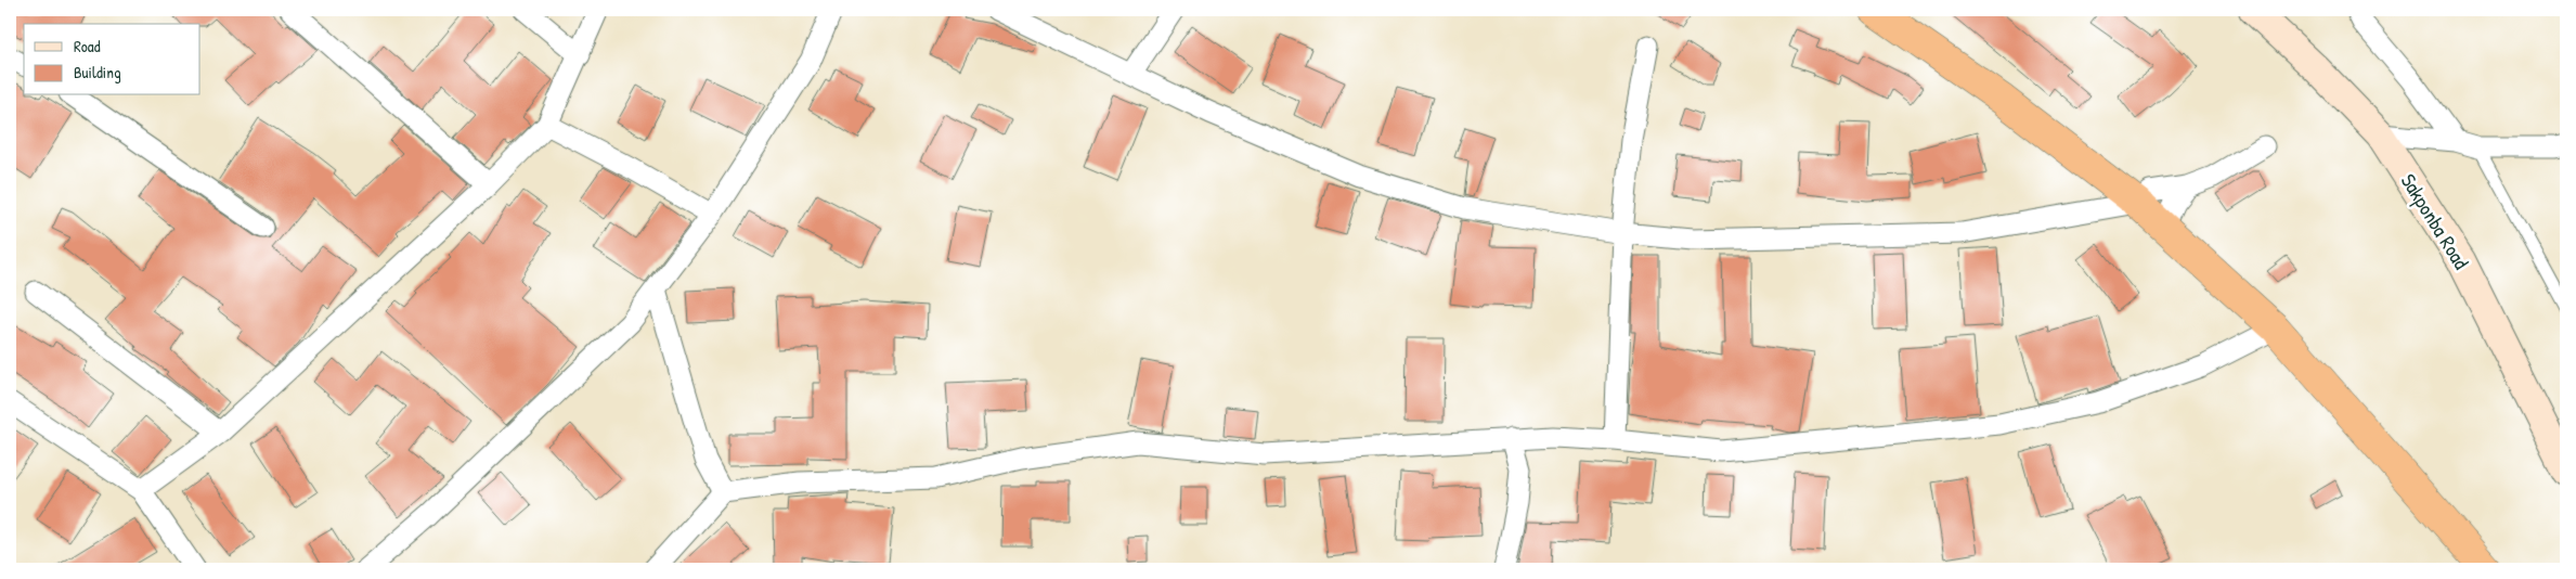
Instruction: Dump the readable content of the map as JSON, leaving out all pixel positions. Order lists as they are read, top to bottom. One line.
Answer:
{"streets":{"main road":["Sakponba Road"]},"legend":["Road","Building"]}
